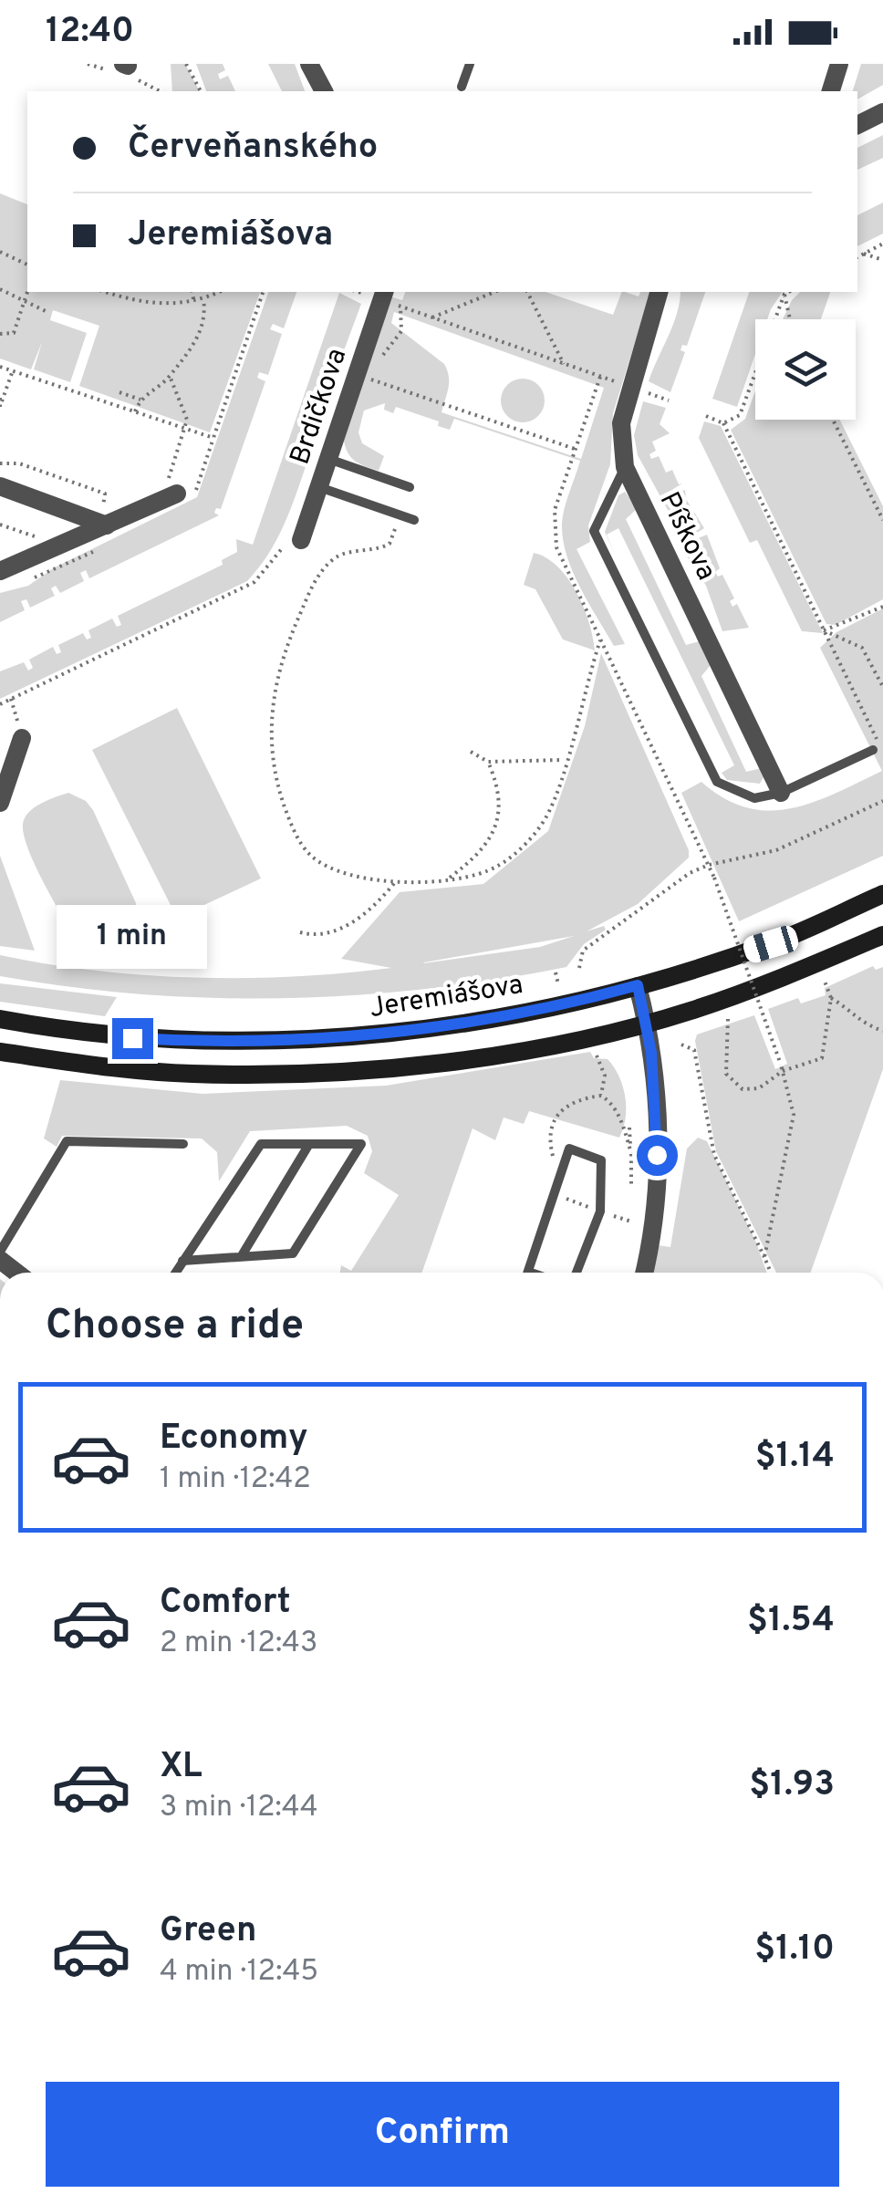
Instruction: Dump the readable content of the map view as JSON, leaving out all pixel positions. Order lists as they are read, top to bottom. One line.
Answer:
{"streets":{"main road":["Jeremiášova"],"street":["Brdičkova","Píškova"]},"page":{"status":"12:40","banner":["Červeňanského","Jeremiášova"],"bubble":"1 min","heading":"Choose a ride","list":[{"name":"Economy","note":"1 min · 12:42","value":"$1.14"},{"name":"Comfort","note":"2 min · 12:43","value":"$1.54"},{"name":"XL","note":"3 min · 12:44","value":"$1.93"},{"name":"Green","note":"4 min · 12:45","value":"$1.10"}],"buttons":"Confirm"}}
